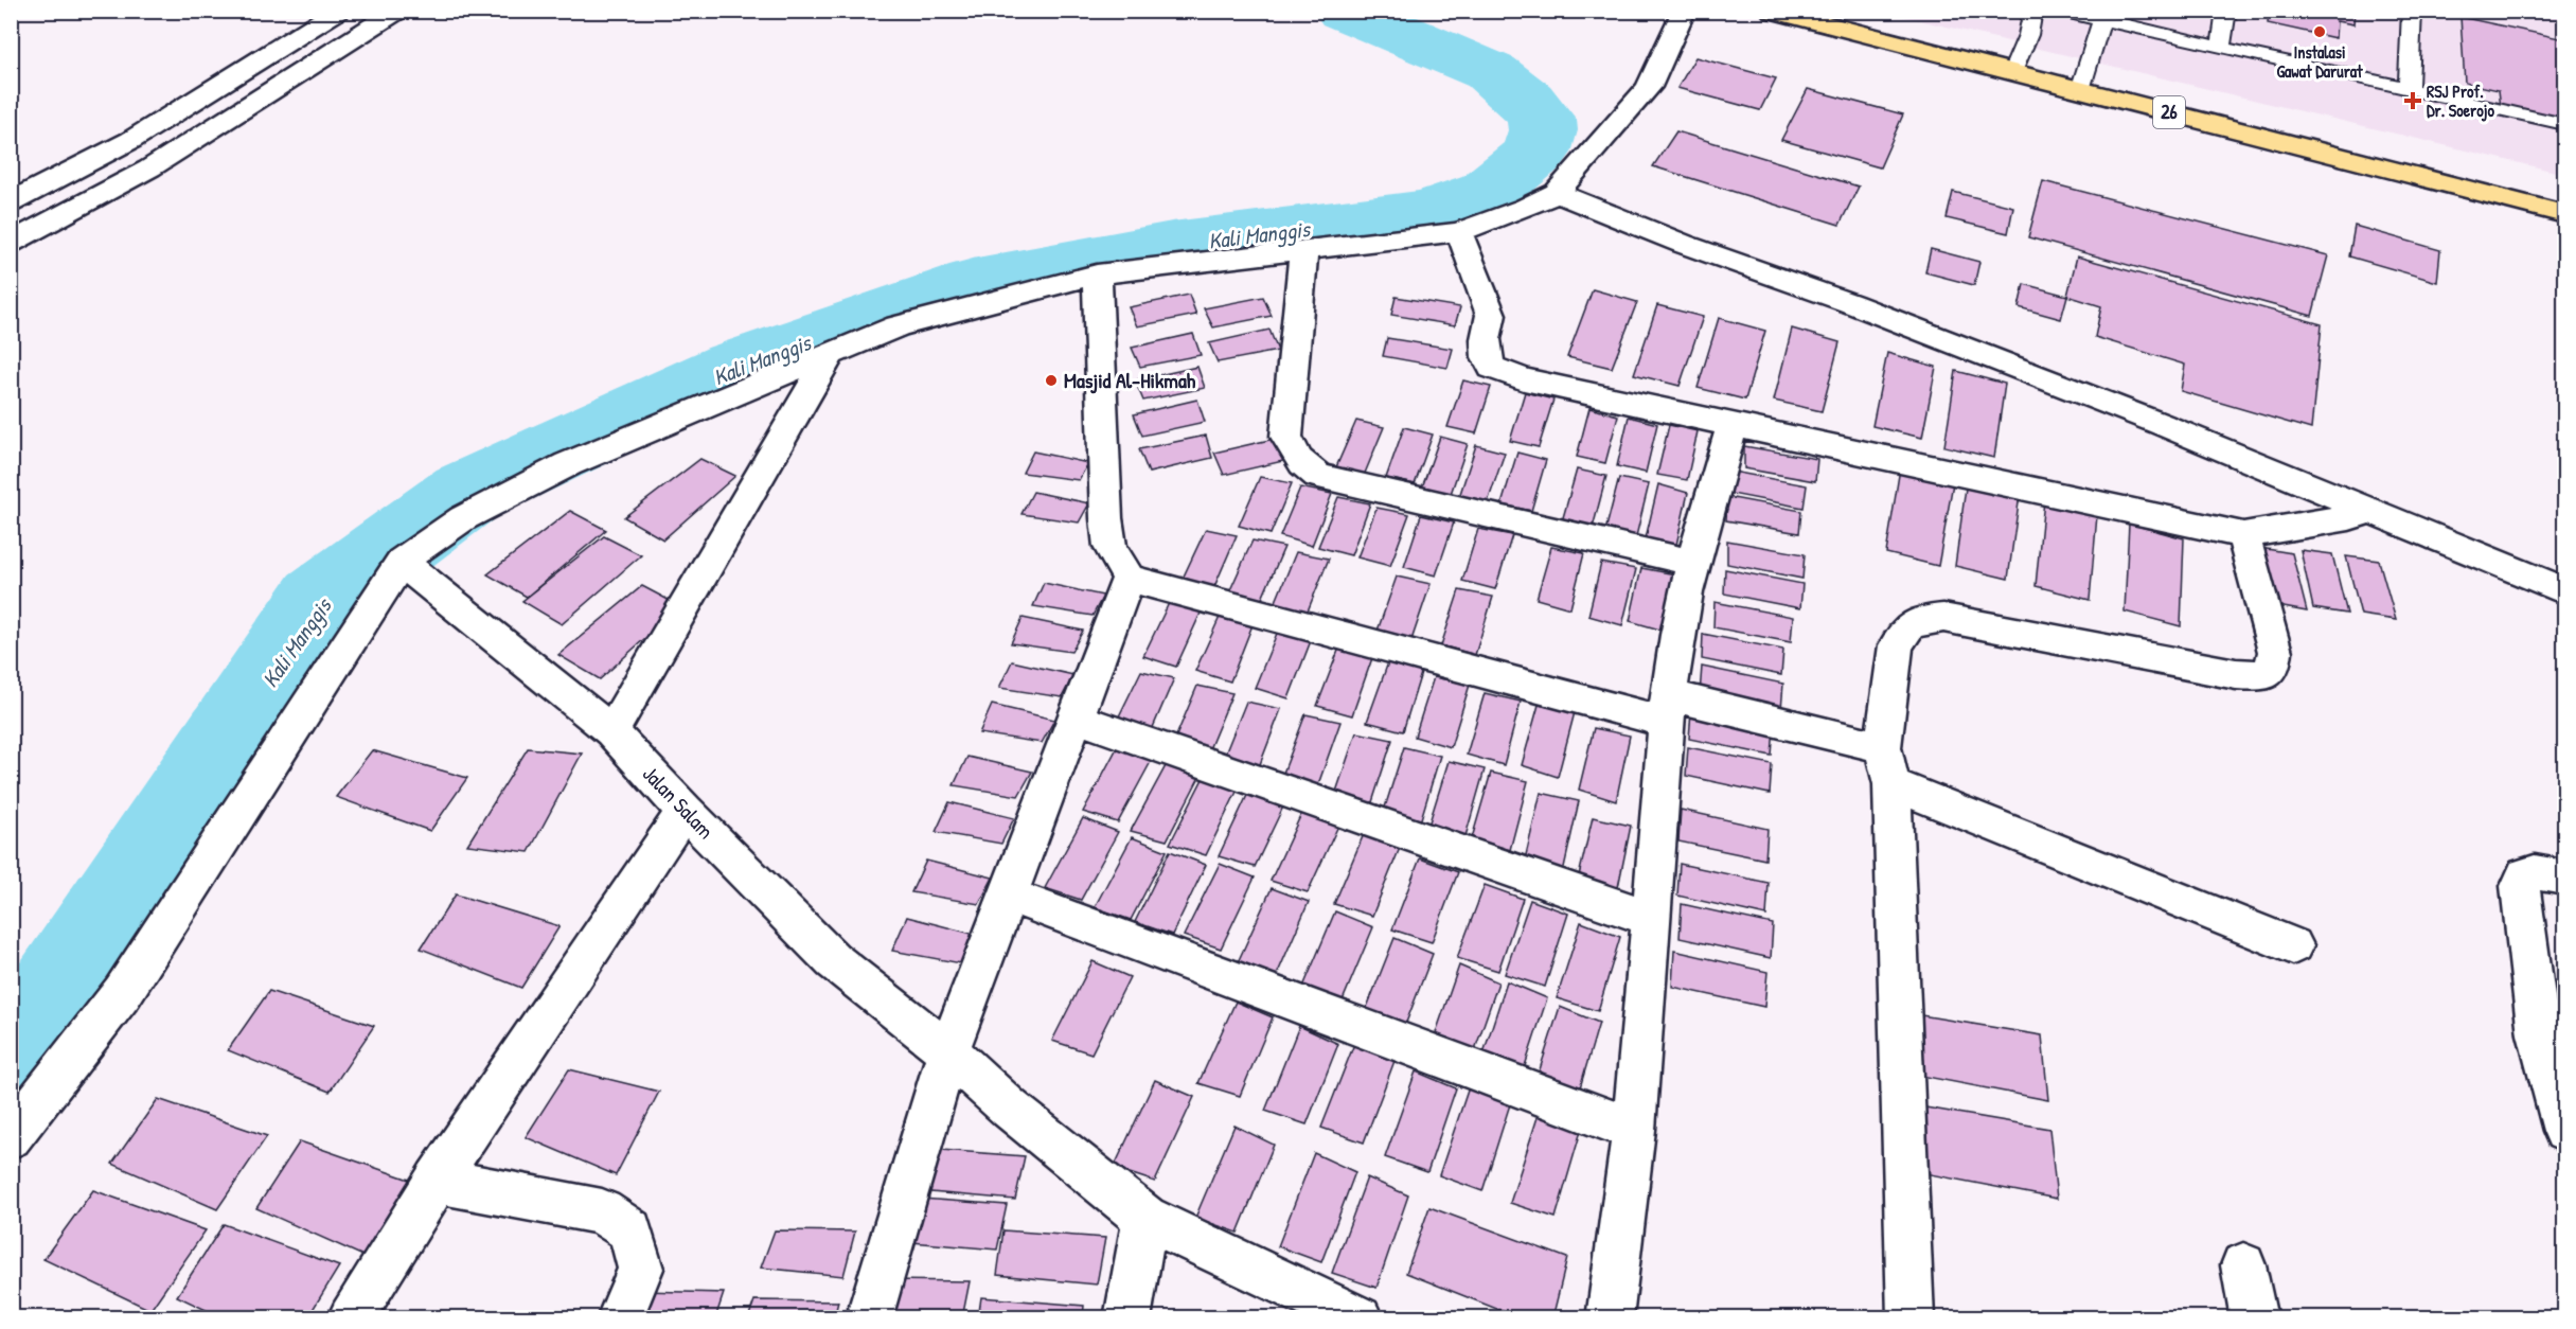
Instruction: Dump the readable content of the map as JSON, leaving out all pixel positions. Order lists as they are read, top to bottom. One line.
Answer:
{"streets":{"highway":["26"],"street":["Jalan Salam"]},"water":["Kali Manggis"],"places":{"other":["Instalasi Gawat Darurat","Masjid Al-Hikmah"],"health":["RSJ Prof. Dr. Soerojo"]}}
